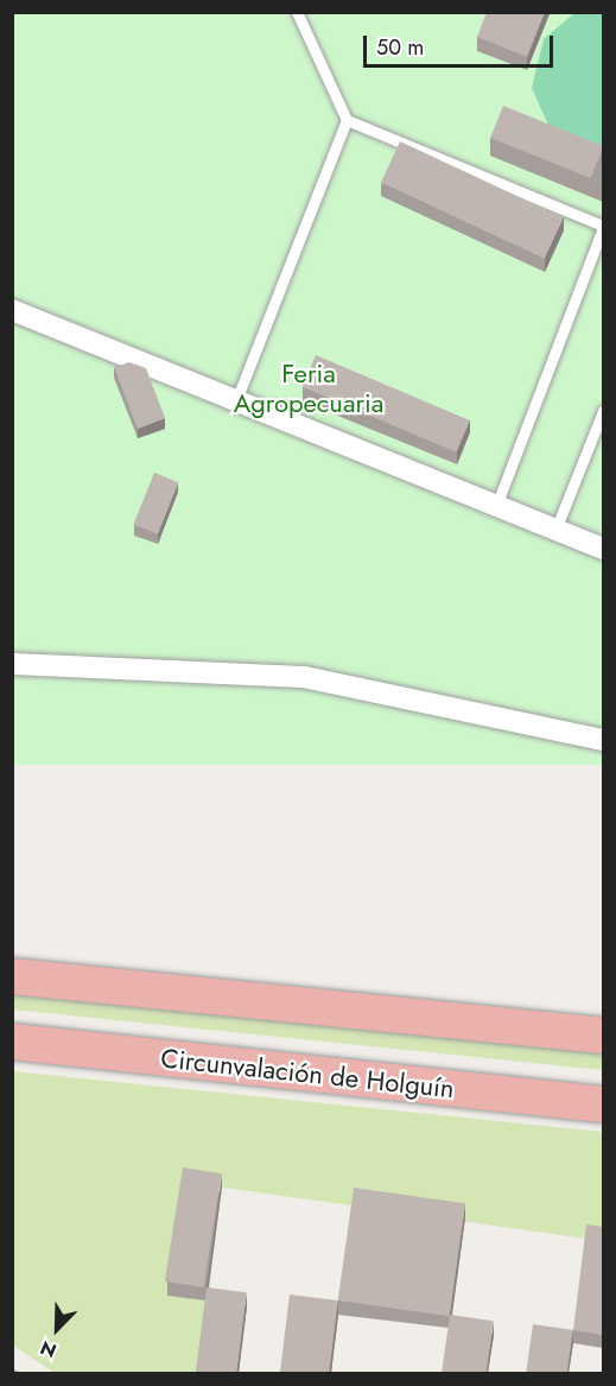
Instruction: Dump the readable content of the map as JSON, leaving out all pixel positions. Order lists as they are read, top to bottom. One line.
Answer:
{"streets":{"highway":["Circunvalación de Holguín"]},"parks":["Feria Agropecuaria"],"scale_bar":"50 m","north":"bottom left"}
